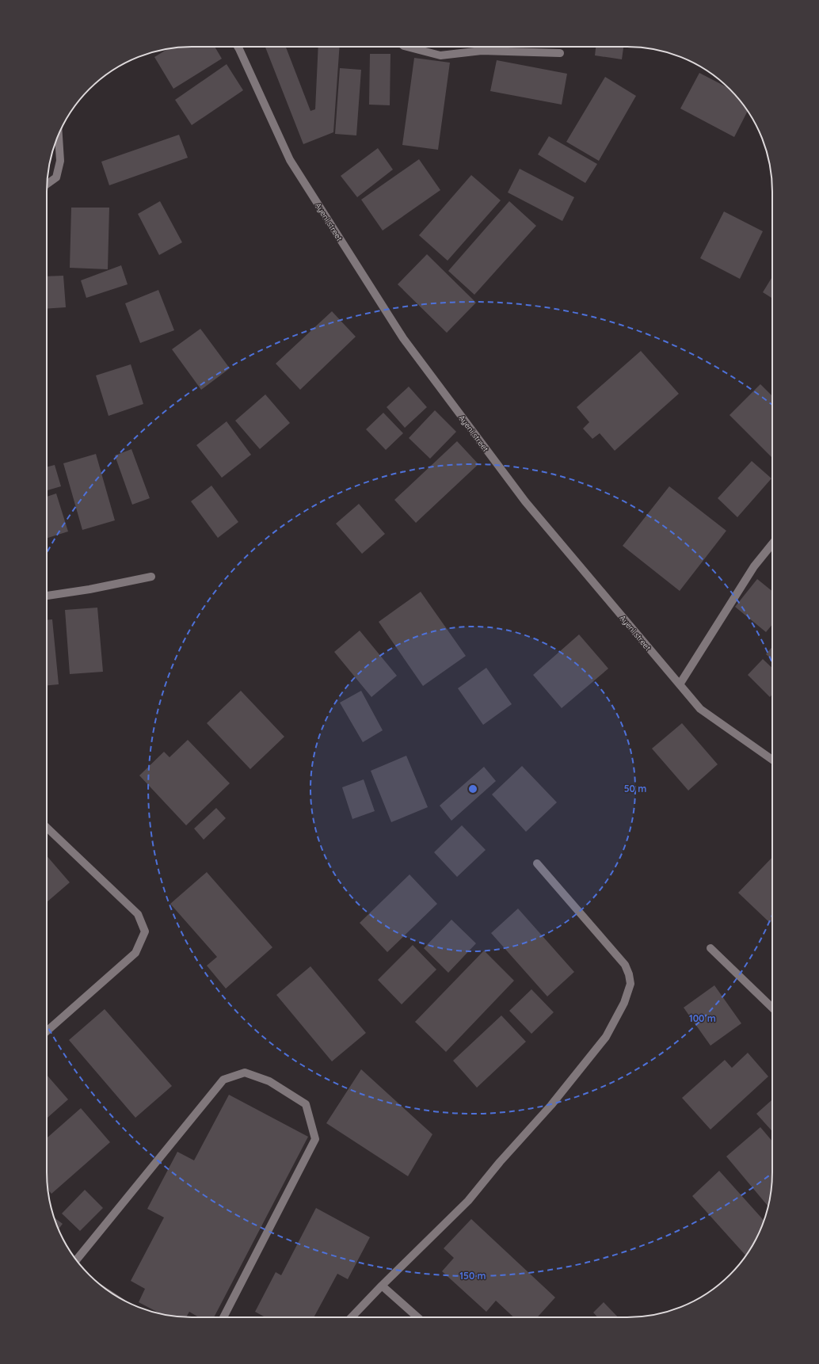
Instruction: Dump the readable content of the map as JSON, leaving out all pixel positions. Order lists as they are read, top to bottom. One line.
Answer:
{"streets":{"street":["Ayeni street"]},"rings":["50 m","100 m","150 m"]}
